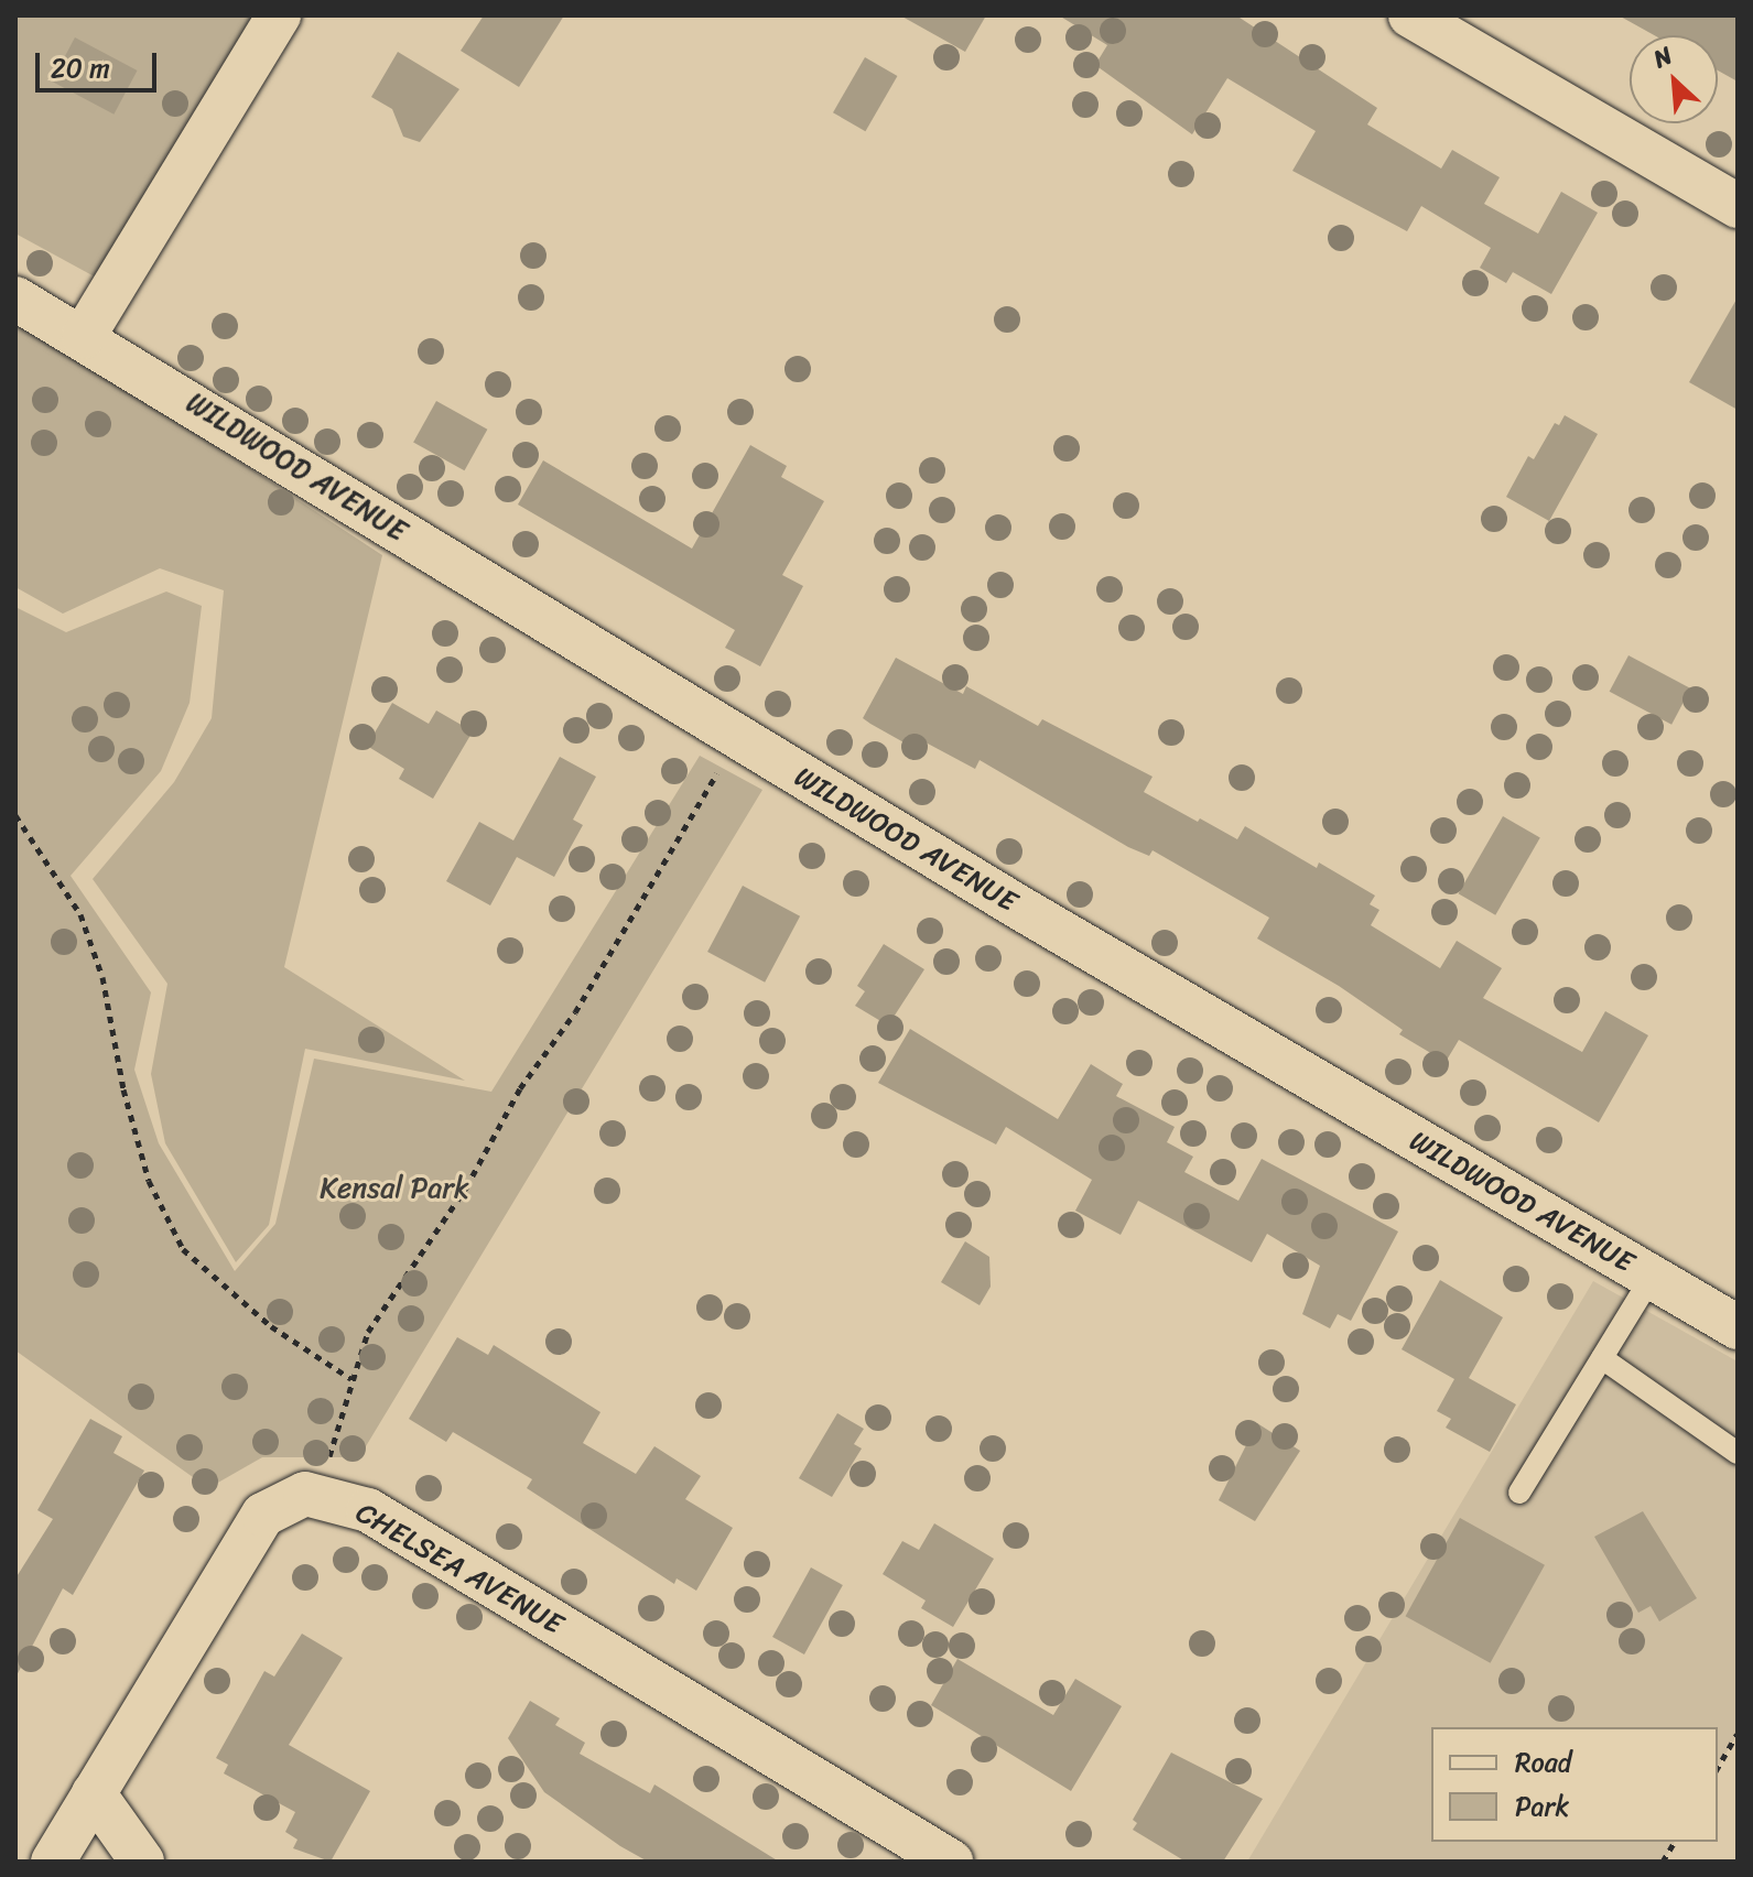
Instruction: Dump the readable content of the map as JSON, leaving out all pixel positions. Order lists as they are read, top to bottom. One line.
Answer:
{"streets":{"street":["WILDWOOD AVENUE","CHELSEA AVENUE"]},"parks":["Kensal Park"],"legend":["Road","Park"],"scale_bar":"20 m","north":"top left"}
